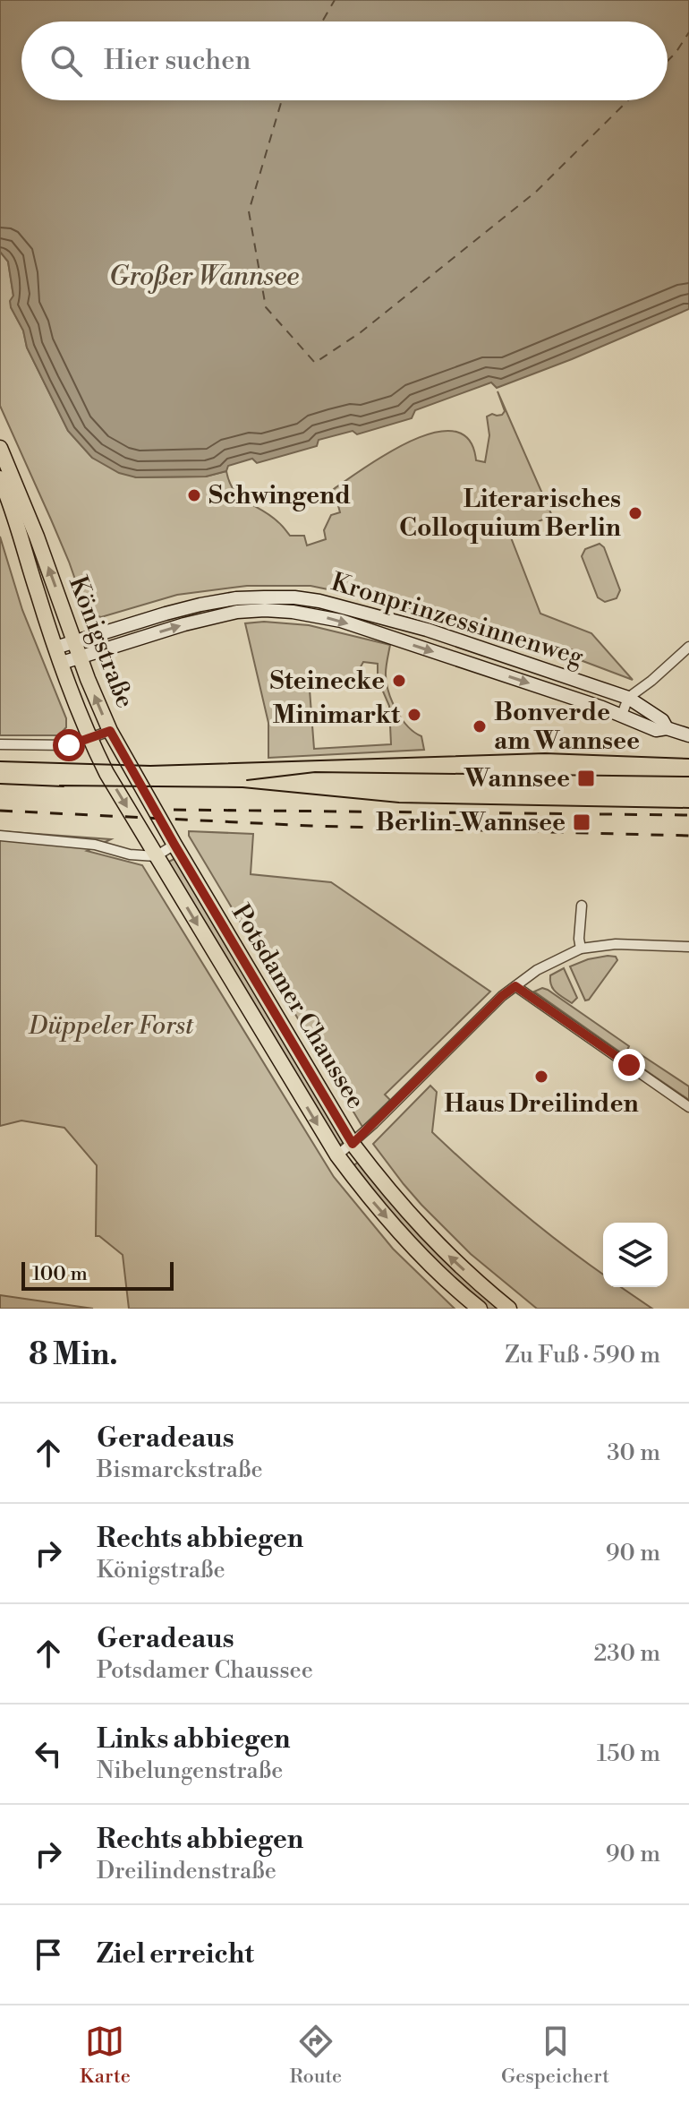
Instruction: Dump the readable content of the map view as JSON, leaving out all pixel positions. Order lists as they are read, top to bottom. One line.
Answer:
{"streets":{"main road":["Kronprinzessinnenweg","Königstraße","Potsdamer Chaussee"]},"crossings":[["Kronprinzessinnenweg","Königstraße"],["Königstraße","Potsdamer Chaussee"]],"water":["Großer Wannsee"],"parks":["Düppeler Forst"],"places":{"other":["Schwingend","Literarisches Colloquium Berlin","Steinecke","Minimarkt","Bonverde am Wannsee","Haus Dreilinden"],"transit":["Wannsee","Berlin-Wannsee"]},"scale_bar":"100 m","page":{"search":"Hier suchen","scale":"100 m","heading":["8 Min.","Zu Fuß · 590 m"],"list":[["Geradeaus","Bismarckstraße","30 m"],["Rechts abbiegen","Königstraße","90 m"],["Geradeaus","Potsdamer Chaussee","230 m"],["Links abbiegen","Nibelungenstraße","150 m"],["Rechts abbiegen","Dreilindenstraße","90 m"],"Ziel erreicht"],"nav":["Karte","Route","Gespeichert"]}}
